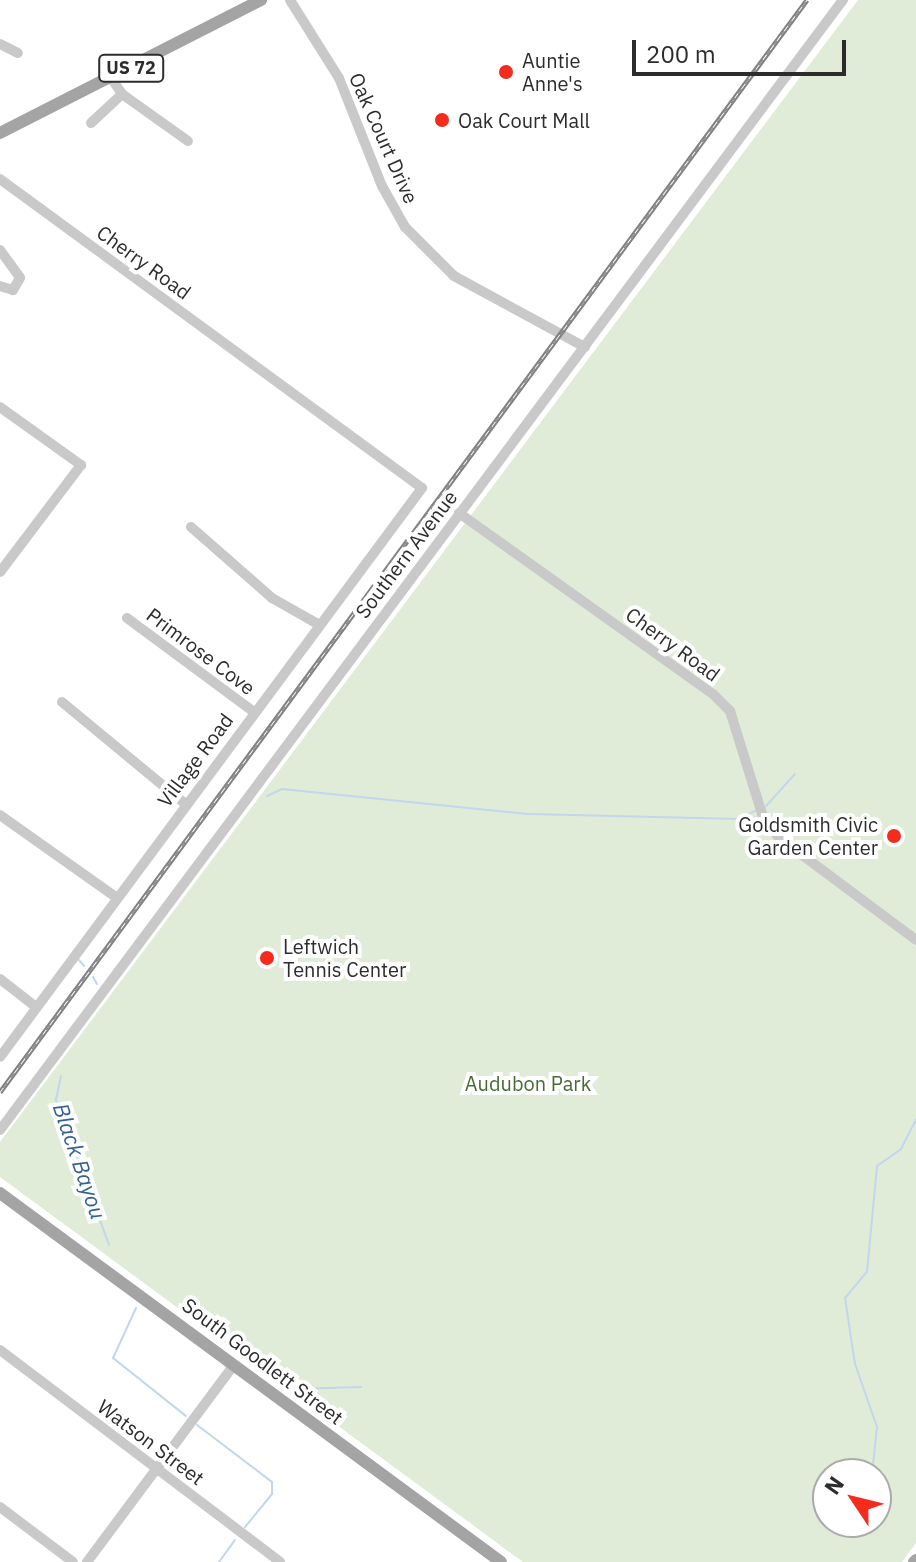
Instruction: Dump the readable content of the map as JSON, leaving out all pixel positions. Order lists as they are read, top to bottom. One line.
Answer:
{"streets":{"main road":["US 72","South Goodlett Street"],"street":["Oak Court Drive","Cherry Road","Southern Avenue","Primrose Cove","Village Road","Watson Street"]},"crossings":[["Oak Court Drive","Southern Avenue"],["Cherry Road","Southern Avenue"],["Cherry Road","Village Road"],["Primrose Cove","Village Road"]],"water":["Black Bayou"],"parks":["Audubon Park"],"places":["Auntie Anne's","Oak Court Mall","Goldsmith Civic Garden Center","Leftwich Tennis Center"],"scale_bar":"200 m","north":"top left"}
